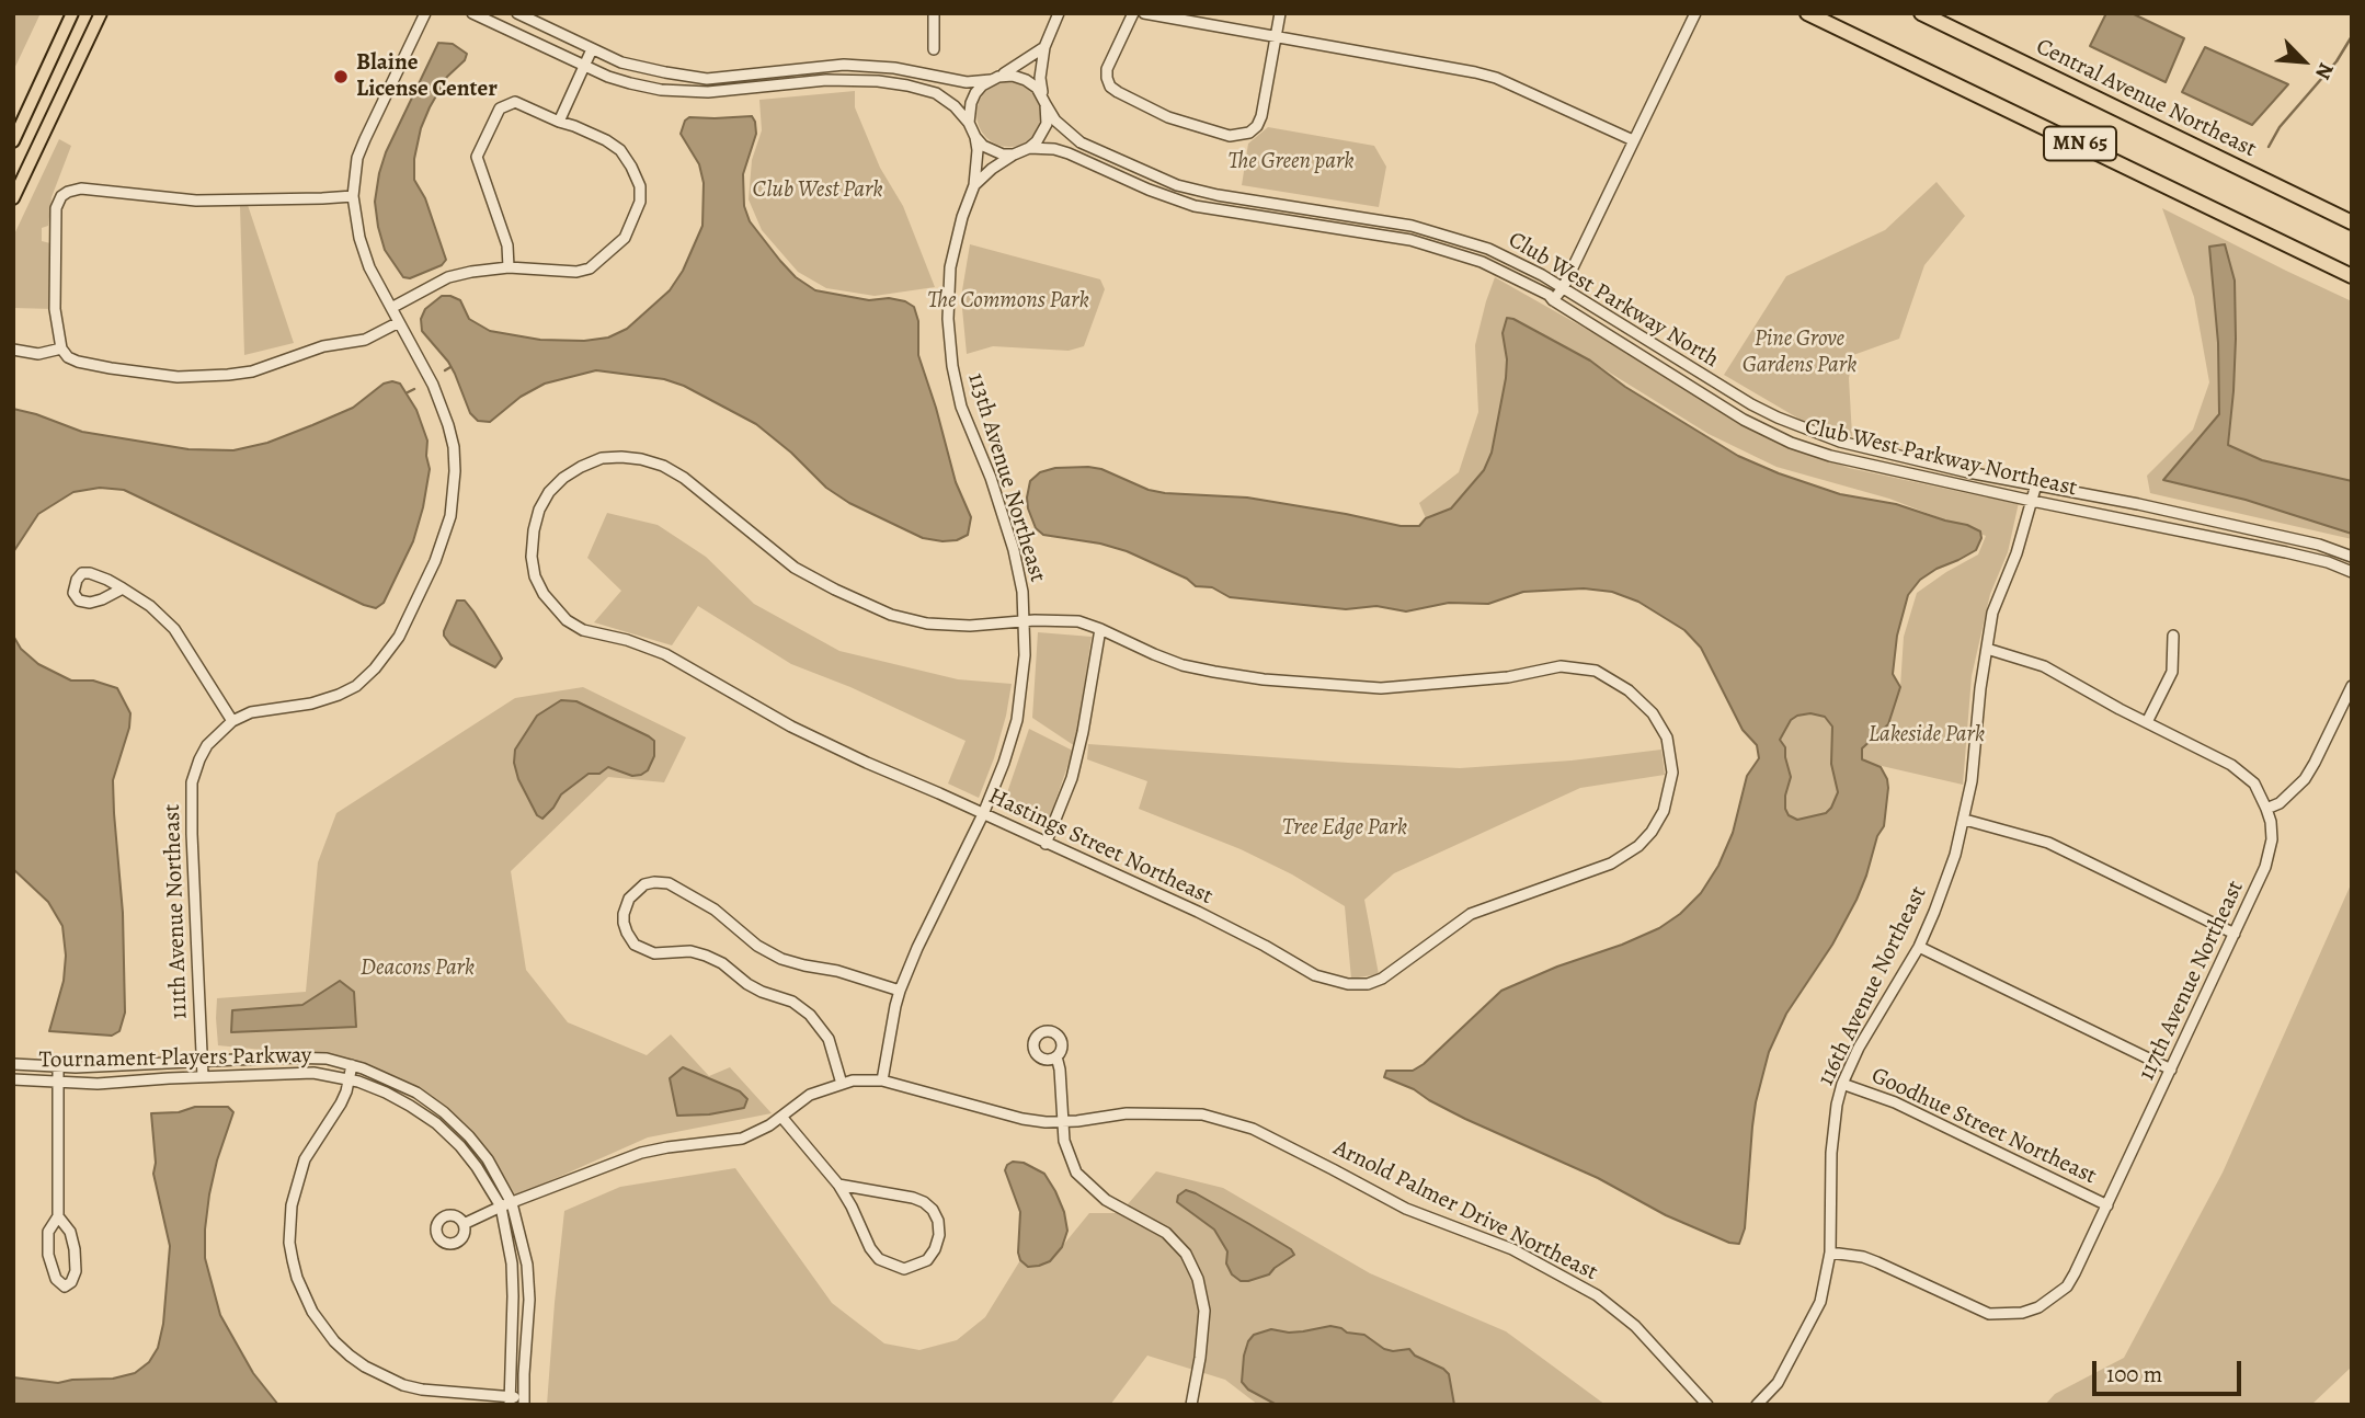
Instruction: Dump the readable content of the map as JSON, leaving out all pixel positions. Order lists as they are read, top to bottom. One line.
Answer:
{"streets":{"highway":["Central Avenue Northeast","MN 65"],"street":["Club West Parkway North","Club West Parkway Northeast","113th Avenue Northeast","Hastings Street Northeast","111th Avenue Northeast","117th Avenue Northeast","116th Avenue Northeast","Tournament Players Parkway","Goodhue Street Northeast","Arnold Palmer Drive Northeast"]},"crossings":[["Club West Parkway North","Club West Parkway Northeast"],["Club West Parkway North","113th Avenue Northeast"],["Club West Parkway North","116th Avenue Northeast"],["Club West Parkway Northeast","113th Avenue Northeast"],["Club West Parkway Northeast","116th Avenue Northeast"],["113th Avenue Northeast","Hastings Street Northeast"],["113th Avenue Northeast","Arnold Palmer Drive Northeast"],["111th Avenue Northeast","Tournament Players Parkway"],["117th Avenue Northeast","116th Avenue Northeast"],["117th Avenue Northeast","Goodhue Street Northeast"],["116th Avenue Northeast","Goodhue Street Northeast"],["Tournament Players Parkway","Arnold Palmer Drive Northeast"]],"parks":["The Green park","Club West Park","The Commons Park","Pine Grove Gardens Park","Lakeside Park","Tree Edge Park","Deacons Park"],"places":["Blaine License Center"],"scale_bar":"100 m","north":"bottom right"}
